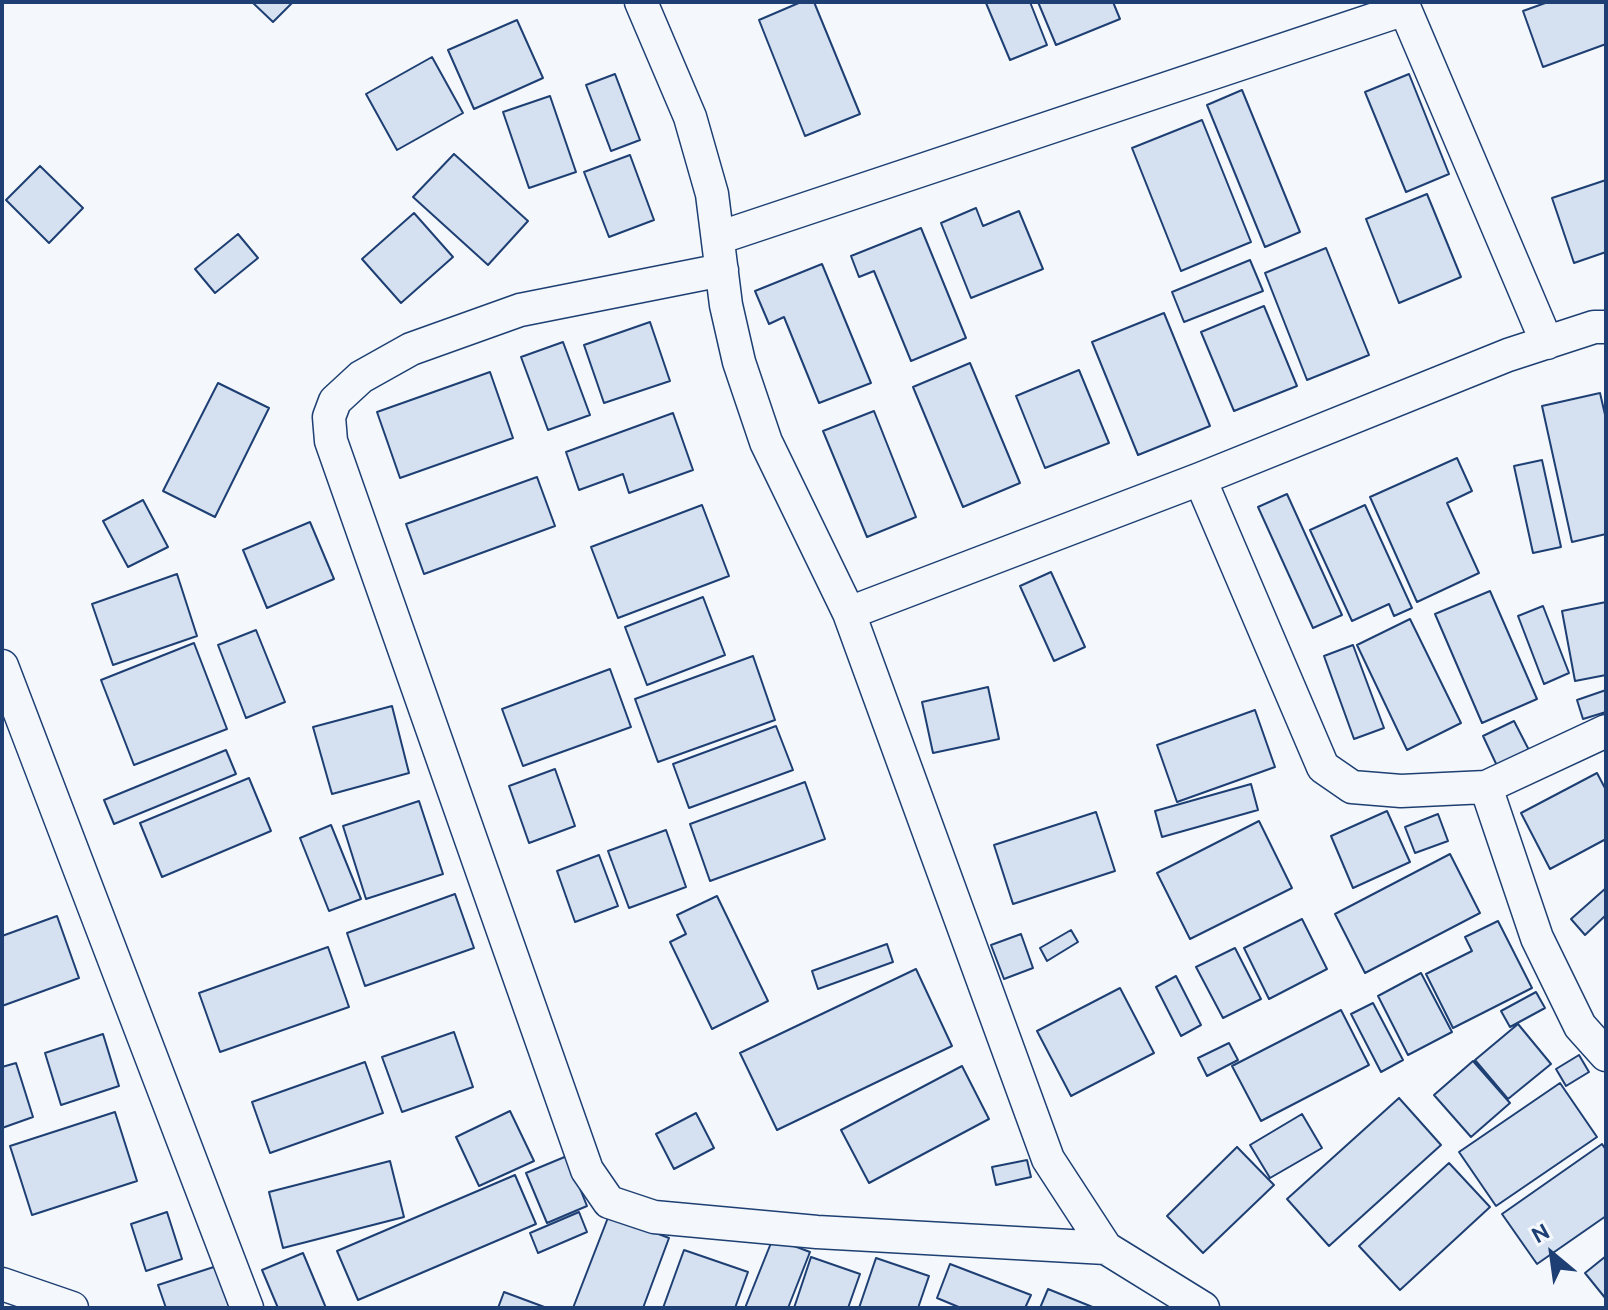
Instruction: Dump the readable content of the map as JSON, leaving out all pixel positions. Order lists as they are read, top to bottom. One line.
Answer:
{"north":"top left"}
